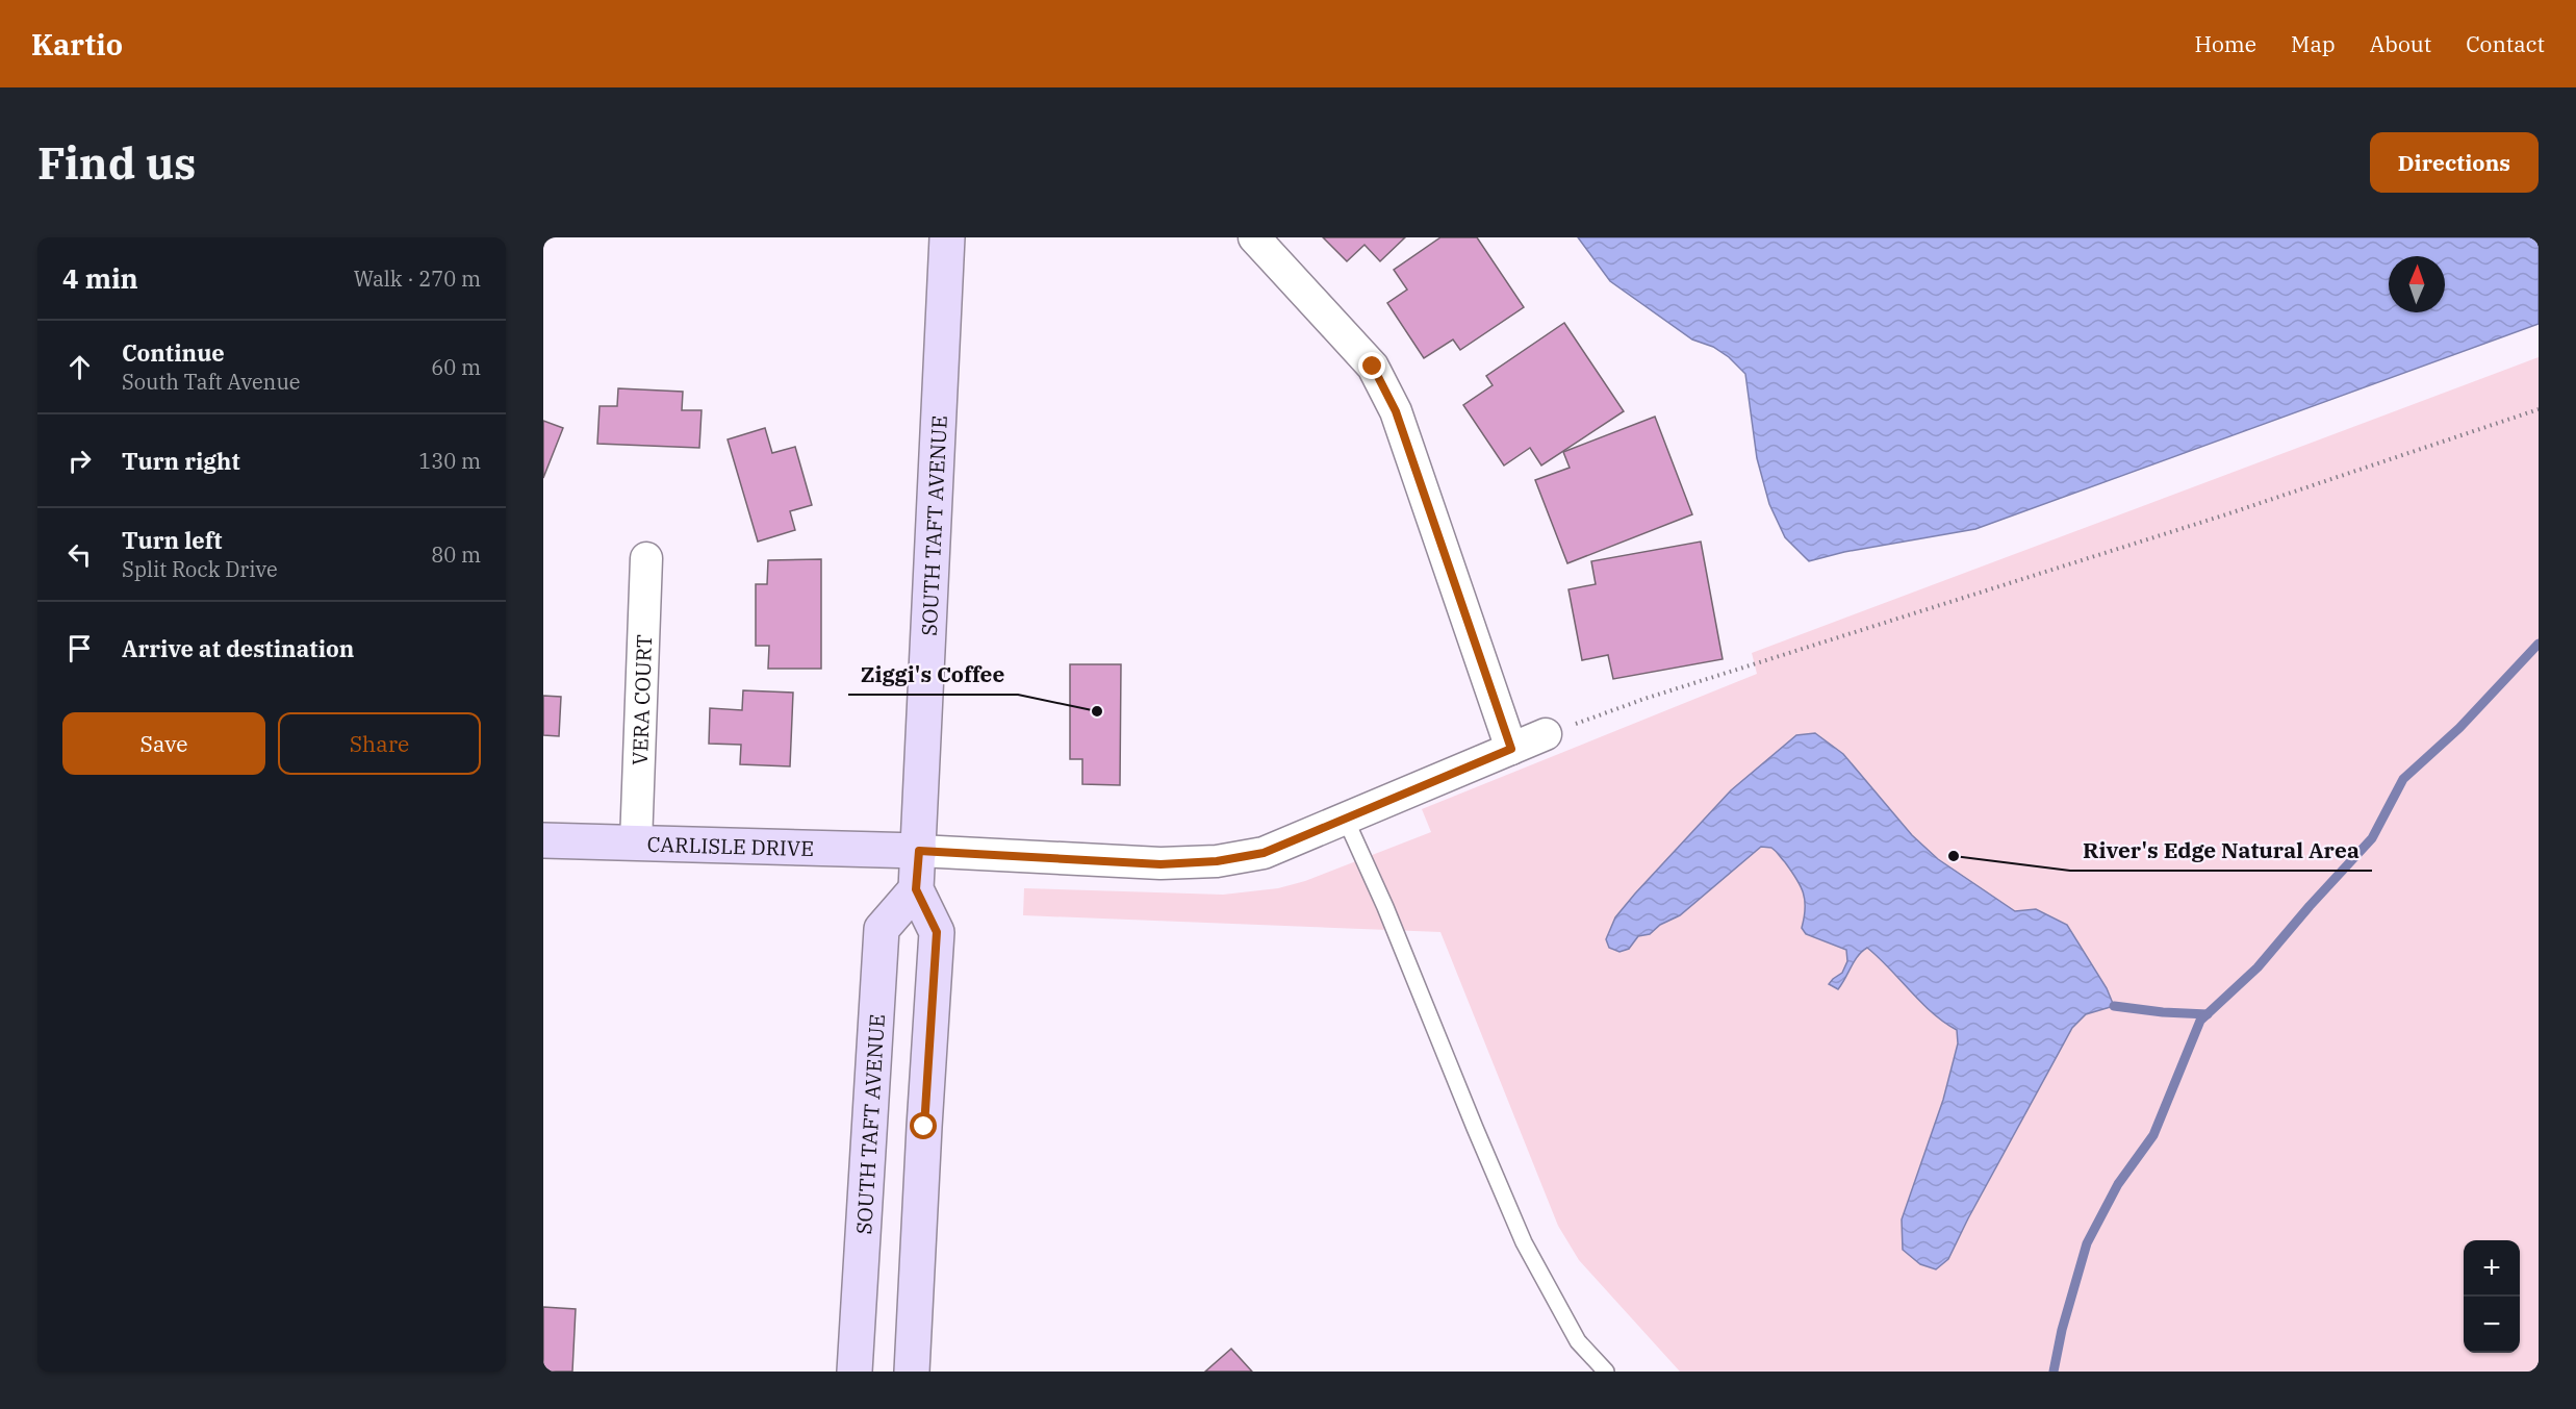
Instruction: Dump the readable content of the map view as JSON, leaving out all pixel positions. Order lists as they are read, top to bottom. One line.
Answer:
{"streets":{"main road":["SOUTH TAFT AVENUE","CARLISLE DRIVE"],"street":["VERA COURT"]},"crossings":[["SOUTH TAFT AVENUE","CARLISLE DRIVE"],["VERA COURT","CARLISLE DRIVE"]],"places":["Ziggi's Coffee","River's Edge Natural Area"],"north":"top","page":{"header":"Kartio","nav":["Home","Map","About","Contact"],"buttons":["Directions",["Save","Share"]],"title":"Find us","heading":["4 min","Walk · 270 m"],"list":[["Continue","South Taft Avenue","60 m"],["Turn right","130 m"],["Turn left","Split Rock Drive","80 m"],"Arrive at destination"],"map_buttons":["+","−"]}}
